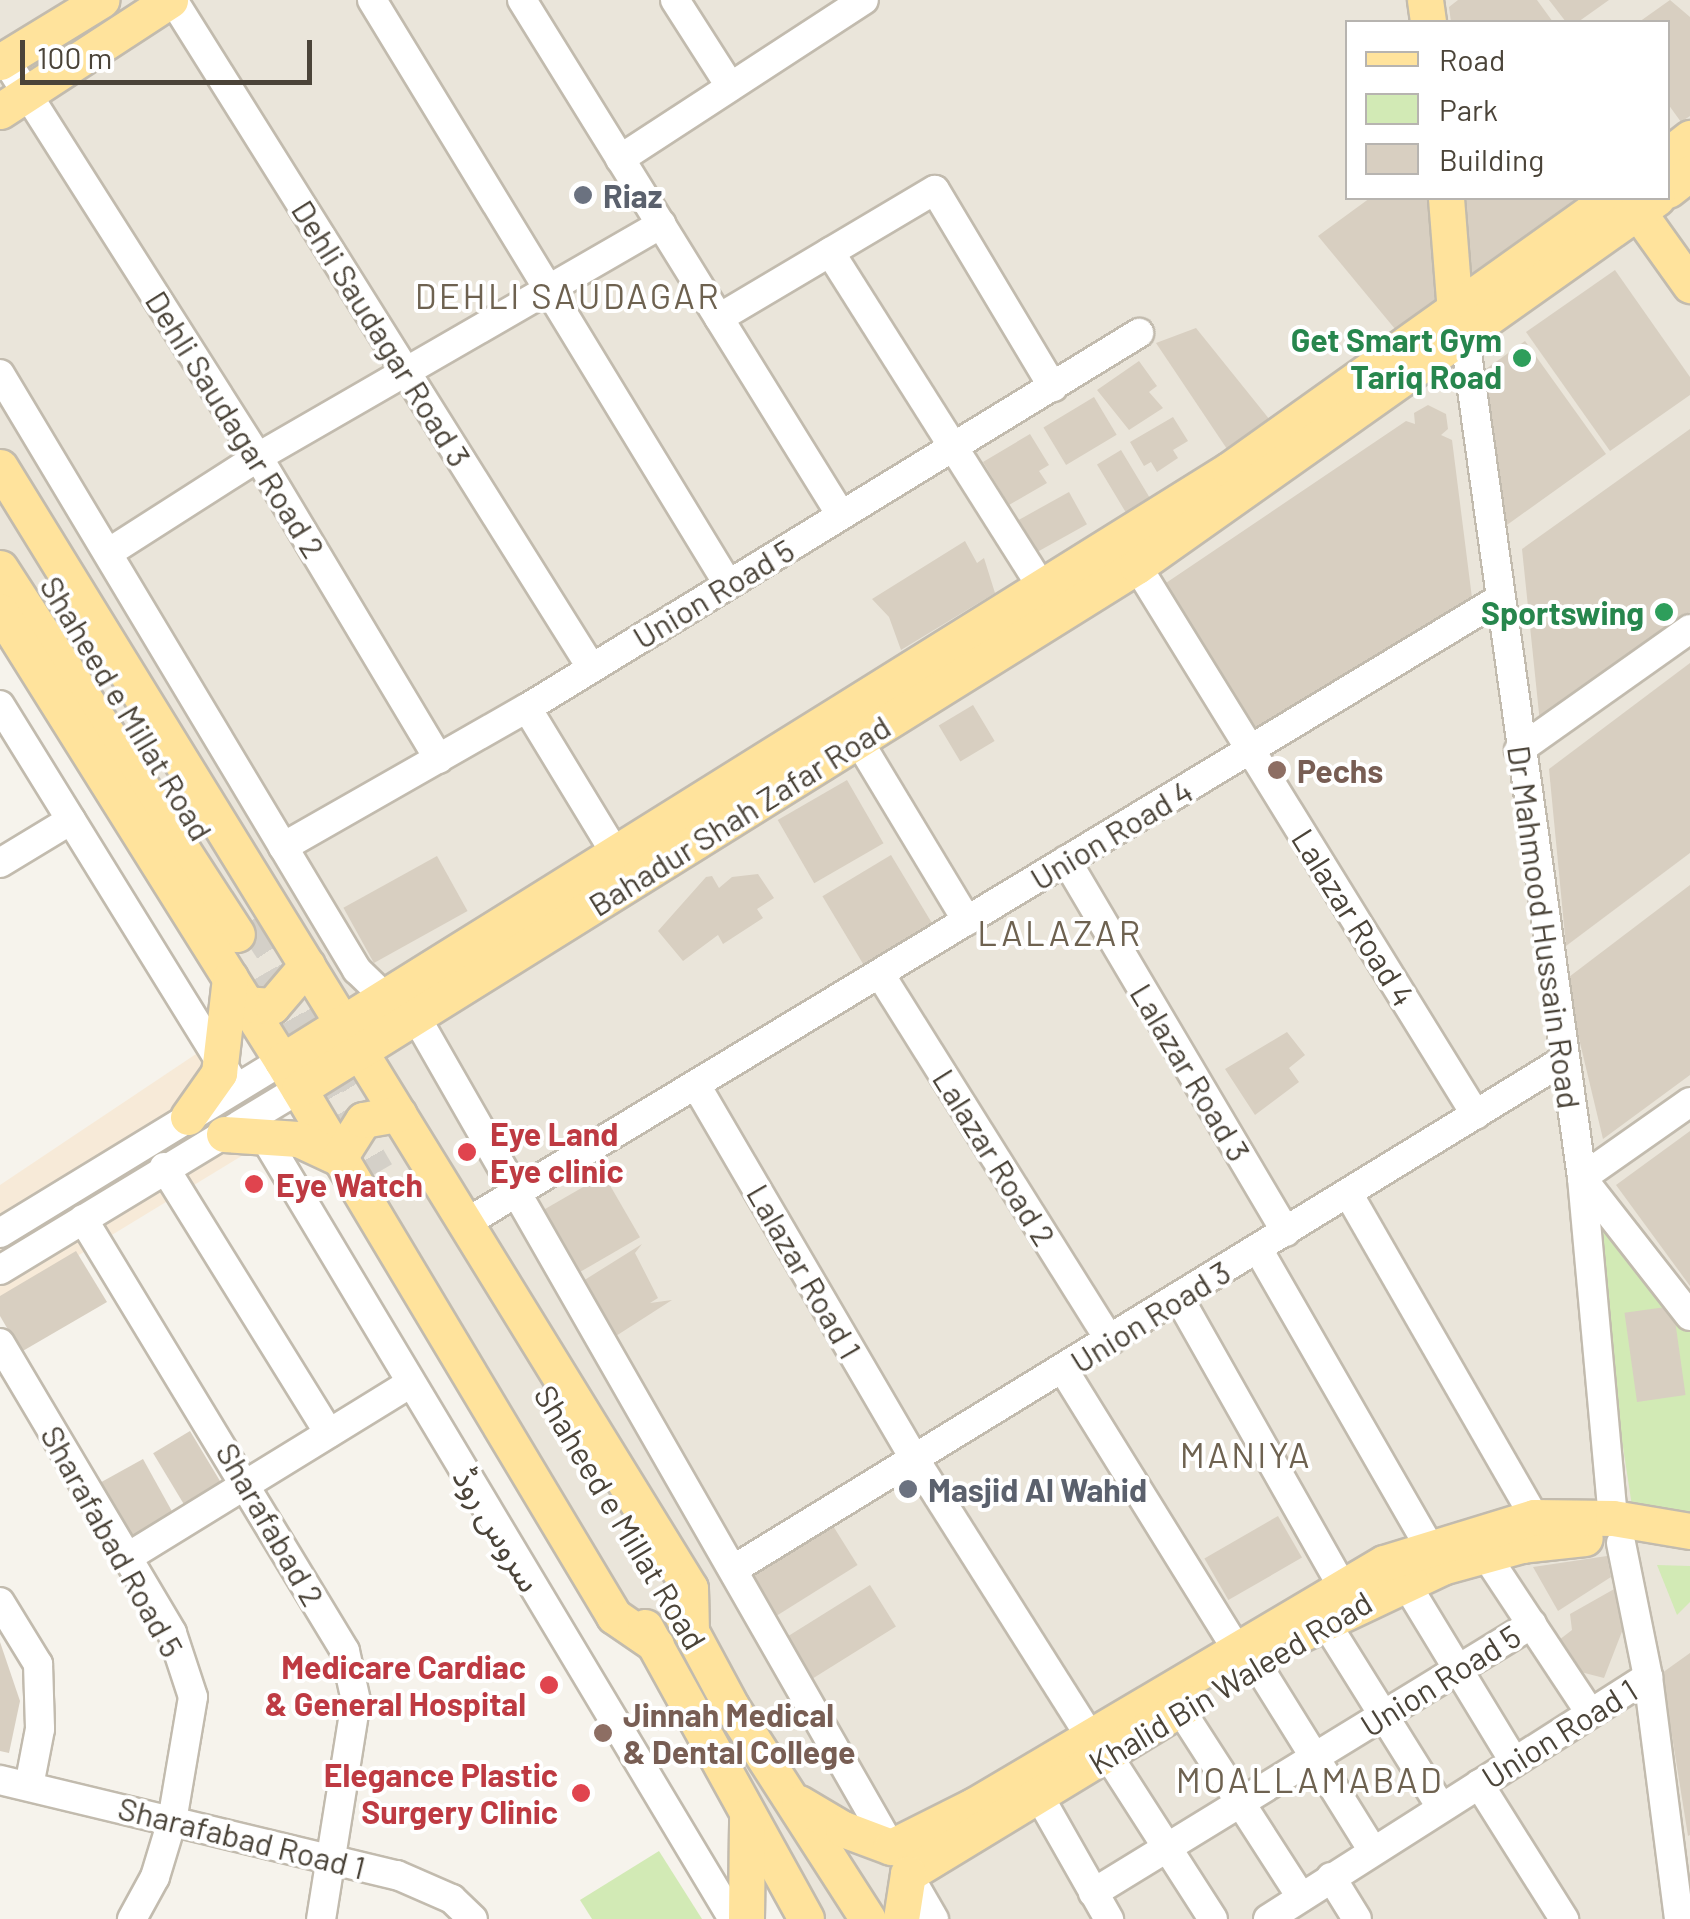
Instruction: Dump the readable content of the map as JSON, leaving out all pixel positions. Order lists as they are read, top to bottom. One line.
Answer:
{"streets":{"main road":["Shaheed e Millat Road","Bahadur Shah Zafar Road","Dr Mahmood Hussain Road","Khalid Bin Waleed Road"],"street":["Dehli Saudagar Road 3","Dehli Saudagar Road 2","Union Road 5","Union Road 4","Lalazar Road 4","Lalazar Road 3","Lalazar Road 2","Lalazar Road 1","Union Road 3","Sharafabad 2","سروس روڈ","Sharafabad Road 5","Union Road 1","Sharafabad Road 1"]},"crossings":[["Dehli Saudagar Road 3","Union Road 5"],["Dehli Saudagar Road 2","Union Road 5"],["Union Road 5","Lalazar Road 1"],["Bahadur Shah Zafar Road","Lalazar Road 4"],["Bahadur Shah Zafar Road","Dr Mahmood Hussain Road"],["Bahadur Shah Zafar Road","Sharafabad 2"],["Union Road 4","Lalazar Road 4"],["Union Road 4","Dr Mahmood Hussain Road"],["Union Road 4","Lalazar Road 3"],["Union Road 4","Lalazar Road 2"],["Union Road 4","Lalazar Road 1"],["Lalazar Road 4","Union Road 3"],["Dr Mahmood Hussain Road","Union Road 3"],["Dr Mahmood Hussain Road","Khalid Bin Waleed Road"],["Dr Mahmood Hussain Road","Union Road 1"],["Lalazar Road 3","Union Road 3"],["Lalazar Road 2","Union Road 3"],["Lalazar Road 1","Union Road 3"],["Lalazar Road 1","Khalid Bin Waleed Road"],["Sharafabad 2","Sharafabad Road 1"],["Sharafabad Road 5","Sharafabad Road 1"]],"districts":["DEHLI SAUDAGAR","LALAZAR","MANIYA","MOALLAMABAD"],"places":["Riaz","Get Smart Gym Tariq Road","Sportswing","Pechs","Eye Land Eye clinic","Eye Watch","Masjid Al Wahid","Medicare Cardiac & General Hospital","Jinnah Medical & Dental College","Elegance Plastic Surgery Clinic"],"legend":["Road","Park","Building"],"scale_bar":"100 m"}
